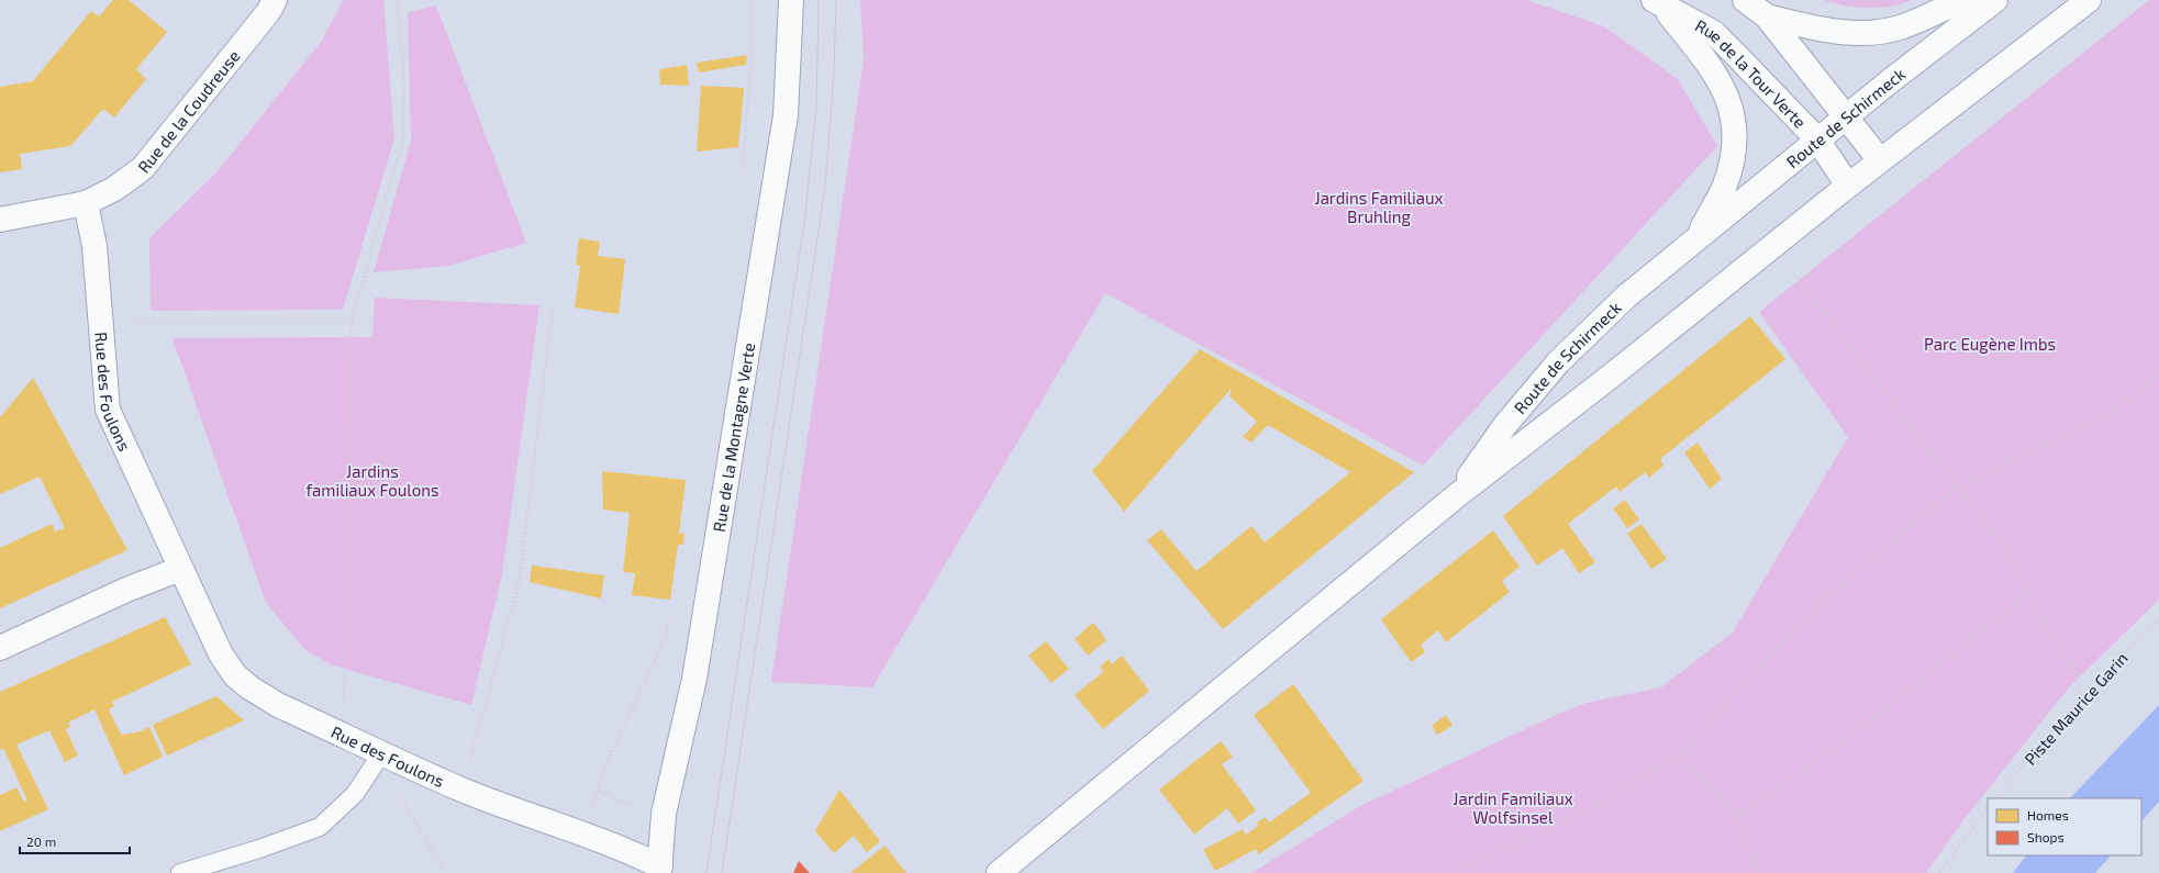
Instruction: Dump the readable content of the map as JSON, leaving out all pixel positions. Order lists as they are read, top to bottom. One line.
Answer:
{"streets":{"main road":["Rue de la Tour Verte","Rue de la Coudreuse","Route de Schirmeck","Rue des Foulons","Rue de la Montagne Verte"],"path":["Piste Maurice Garin"]},"crossings":[["Rue de la Tour Verte","Route de Schirmeck"],["Rue de la Coudreuse","Rue des Foulons"],["Rue des Foulons","Rue de la Montagne Verte"]],"parks":["Jardins Familiaux Bruhling","Parc Eugène Imbs","Jardins familiaux Foulons","Jardin Familiaux Wolfsinsel"],"legend":["Homes","Shops"],"scale_bar":"20 m"}
